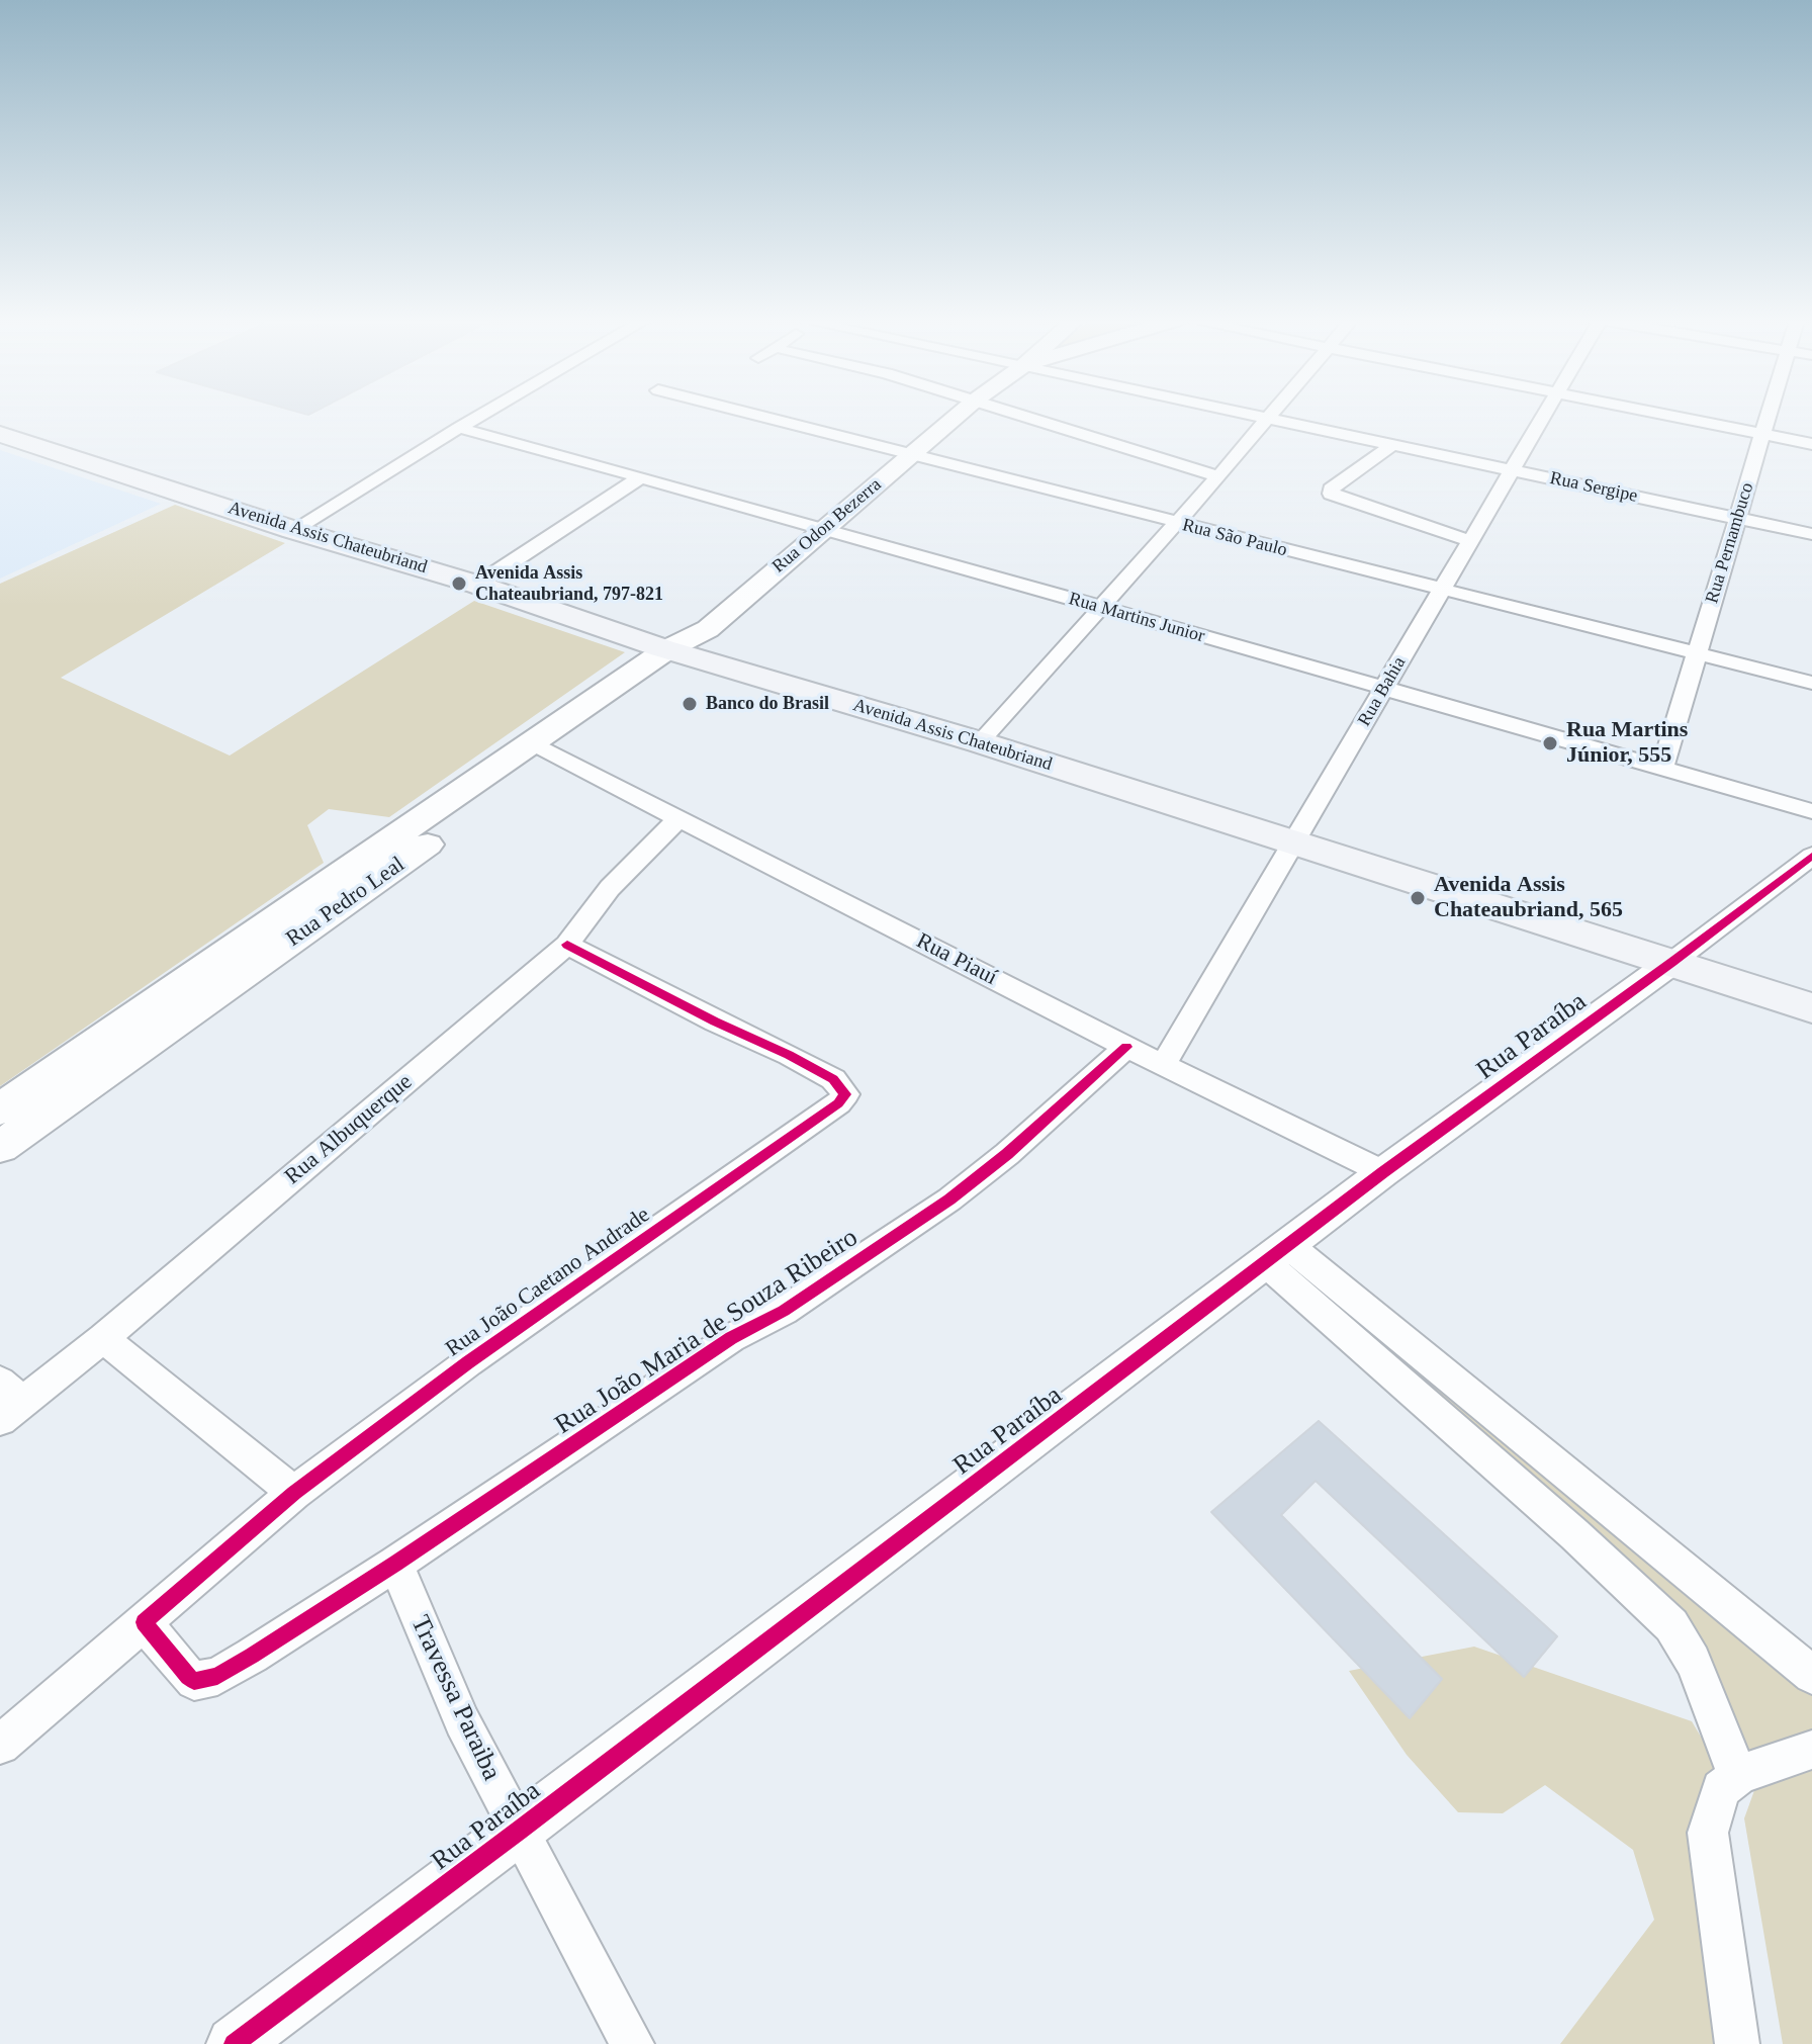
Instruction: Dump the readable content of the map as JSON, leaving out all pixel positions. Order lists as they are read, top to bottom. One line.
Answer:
{"streets":{"main road":["Rua Odon Bezerra","Avenida Assis Chateubriand","Rua Pedro Leal"],"street":["Rua Sergipe","Rua São Paulo","Rua Pernambuco","Rua Martins Junior","Rua Bahia","Rua Piauí","Rua Paraíba","Rua Albuquerque","Rua João Caetano Andrade","Rua João Maria de Souza Ribeiro","Travessa Paraiba"]},"crossings":[["Rua Sergipe","Rua Pernambuco"],["Rua Sergipe","Rua Bahia"],["Rua Odon Bezerra","Avenida Assis Chateubriand"],["Rua Odon Bezerra","Rua São Paulo"],["Rua Odon Bezerra","Rua Martins Junior"],["Rua Odon Bezerra","Rua Pedro Leal"],["Avenida Assis Chateubriand","Rua Bahia"],["Avenida Assis Chateubriand","Rua Pedro Leal"],["Avenida Assis Chateubriand","Rua Paraíba"],["Rua São Paulo","Rua Pernambuco"],["Rua São Paulo","Rua Bahia"],["Rua Pernambuco","Rua Martins Junior"],["Rua Martins Junior","Rua Bahia"],["Rua Bahia","Rua Piauí"],["Rua Pedro Leal","Rua Piauí"],["Rua Piauí","Rua Paraíba"],["Rua Piauí","Rua Albuquerque"],["Rua Piauí","Rua João Maria de Souza Ribeiro"],["Rua Paraíba","Travessa Paraiba"],["Rua Albuquerque","Rua João Caetano Andrade"],["Rua João Caetano Andrade","Rua João Maria de Souza Ribeiro"],["Rua João Maria de Souza Ribeiro","Travessa Paraiba"]],"places":["Avenida Assis Chateaubriand, 797-821","Banco do Brasil","Rua Martins Júnior, 555","Avenida Assis Chateaubriand, 565"]}
